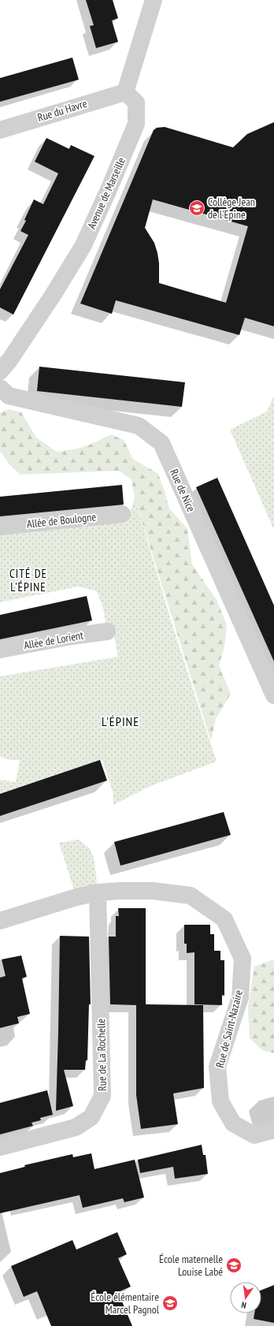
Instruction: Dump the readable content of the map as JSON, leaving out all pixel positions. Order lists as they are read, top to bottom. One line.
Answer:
{"streets":{"street":["Rue du Havre","Avenue de Marseille","Rue de Nice","Allée de Boulogne","Allée de Lorient","Rue de Saint-Nazaire","Rue de La Rochelle"]},"crossings":[["Rue du Havre","Avenue de Marseille"],["Rue de Saint-Nazaire","Rue de La Rochelle"]],"districts":["CITÉ DE L'ÉPINE","L'ÉPINE"],"places":{"school or university":["Collège Jean de l'Epine","École maternelle Louise Labé","École élémentaire Marcel Pagnol"]},"north":"bottom"}
